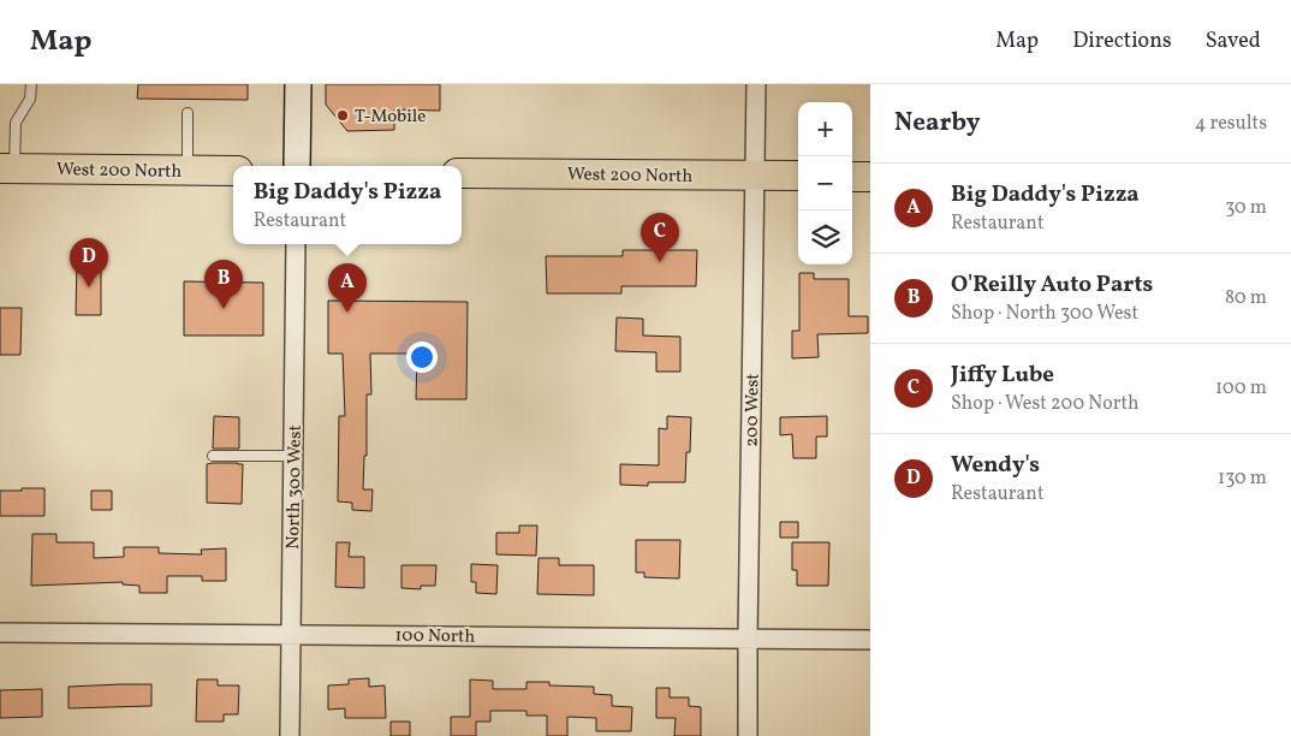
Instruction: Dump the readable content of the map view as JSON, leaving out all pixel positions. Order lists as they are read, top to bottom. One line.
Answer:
{"streets":{"main road":["West 200 North"],"street":["200 West","North 300 West","100 North"]},"crossings":[["West 200 North","200 West"],["200 West","100 North"],["North 300 West","100 North"]],"places":["T-Mobile"],"page":{"header":"Map","nav":["Map","Directions","Saved"],"heading":["Nearby","4 results"],"map_buttons":["+","−"],"list":[{"mark":"A","name":"Big Daddy's Pizza","note":"Restaurant","value":"30 m"},{"mark":"B","name":"O'Reilly Auto Parts","note":"Shop · North 300 West","value":"80 m"},{"mark":"C","name":"Jiffy Lube","note":"Shop · West 200 North","value":"100 m"},{"mark":"D","name":"Wendy's","note":"Restaurant","value":"130 m"}],"popup":["Big Daddy's Pizza","Restaurant"],"pins":["C","D","B","A"]}}
